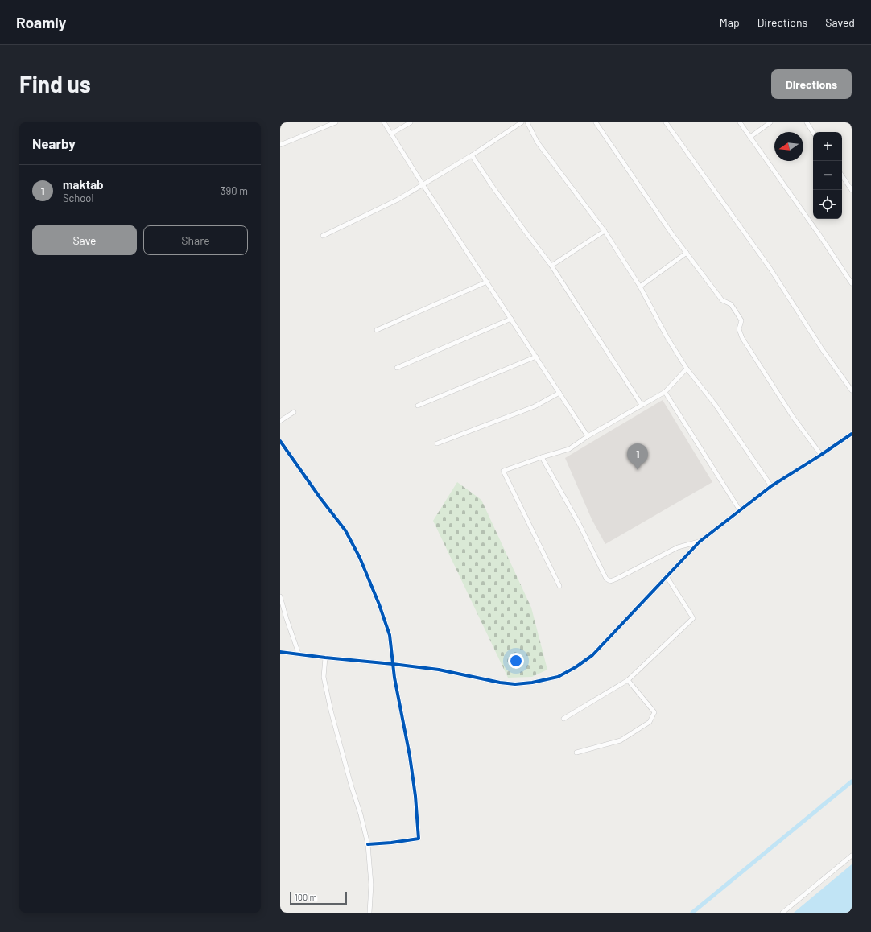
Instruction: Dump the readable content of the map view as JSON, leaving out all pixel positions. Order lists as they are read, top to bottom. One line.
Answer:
{"scale_bar":"100 m","north":"left","page":{"header":"Roamly","nav":["Map","Directions","Saved"],"buttons":["Directions",["Save","Share"]],"title":"Find us","heading":"Nearby","map_buttons":["+","−"],"list":[{"mark":"1","name":"maktab","note":"School","value":"390 m"}],"pins":"1","scale":"100 m"}}
